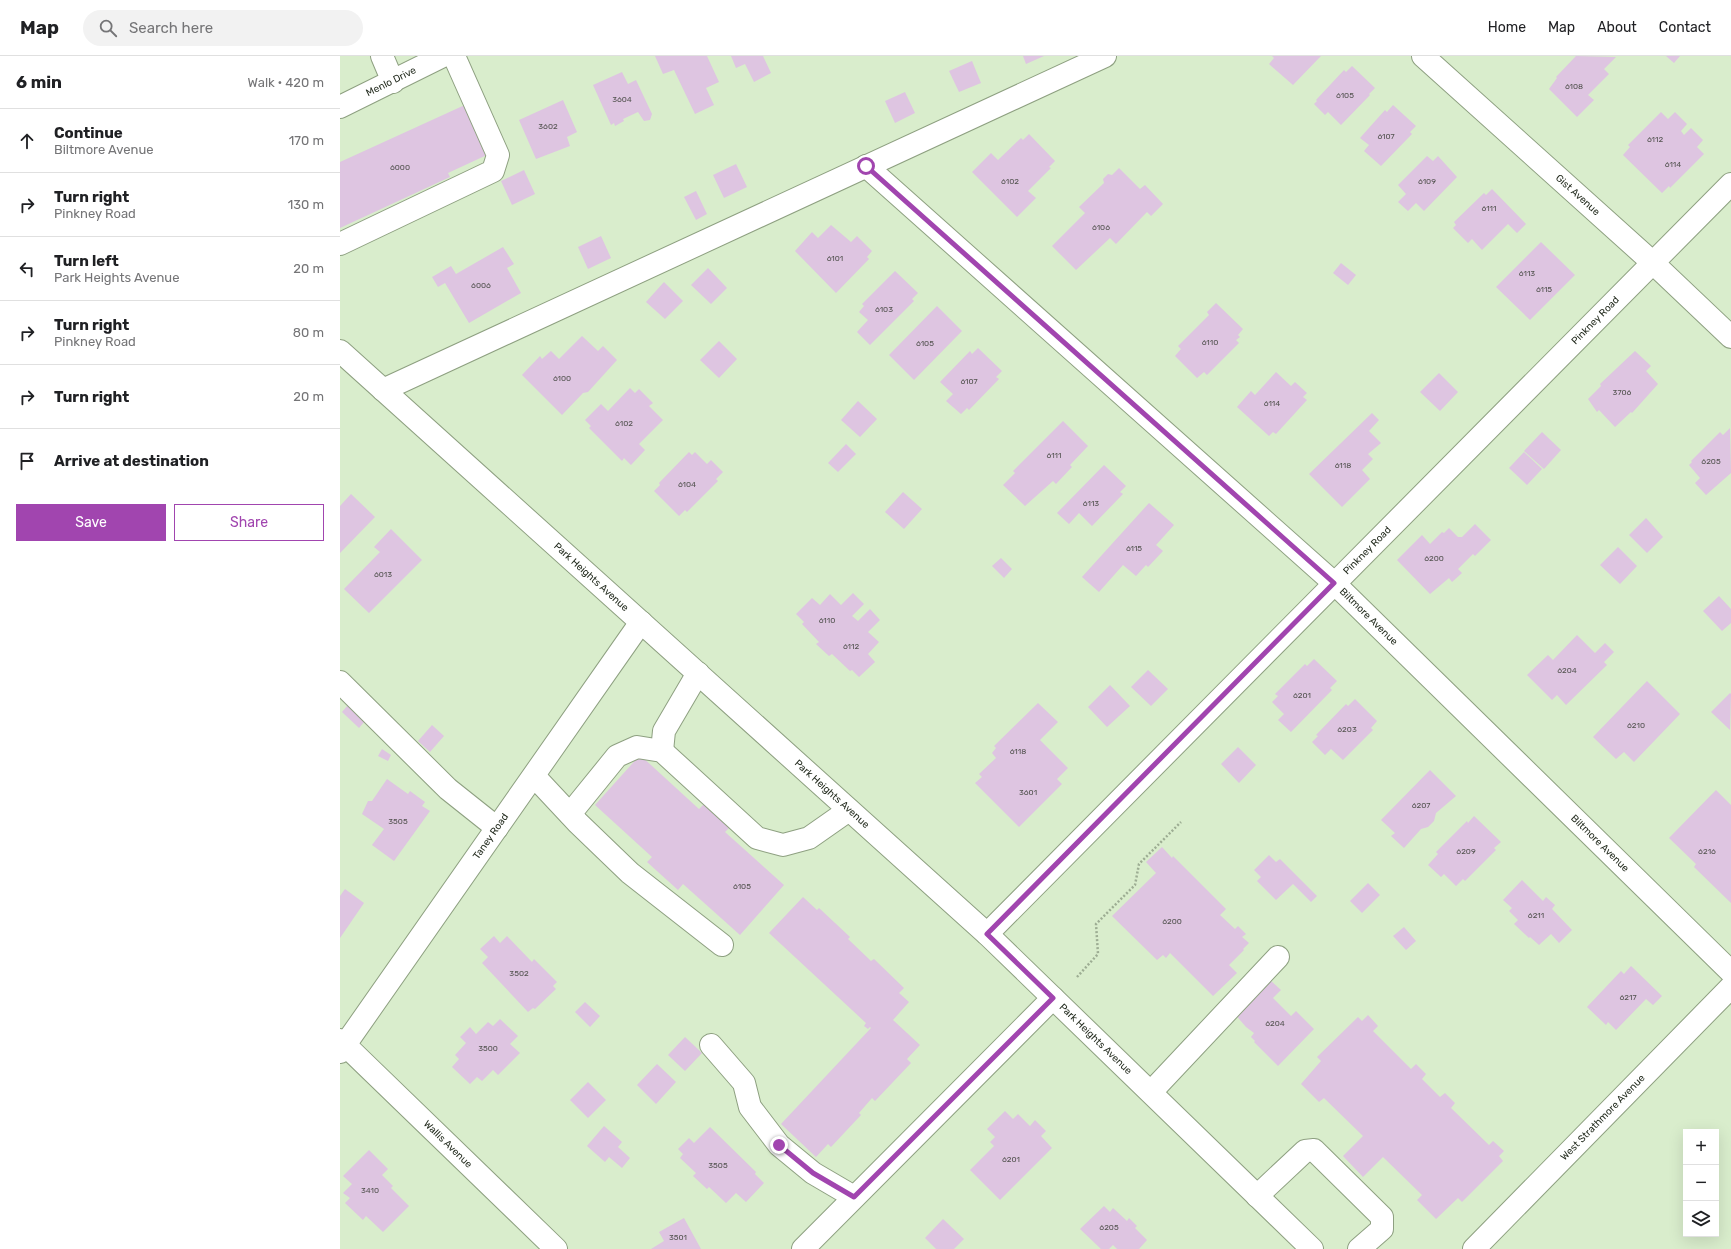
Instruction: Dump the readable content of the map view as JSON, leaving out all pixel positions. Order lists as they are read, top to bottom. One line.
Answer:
{"streets":{"street":["Menlo Drive","Gist Avenue","Pinkney Road","Park Heights Avenue","Biltmore Avenue","Taney Road","West Strathmore Avenue","Wallis Avenue"]},"crossings":[["Gist Avenue","Pinkney Road"],["Pinkney Road","Park Heights Avenue"],["Pinkney Road","Biltmore Avenue"],["Park Heights Avenue","Taney Road"],["Taney Road","Wallis Avenue"]],"house_numbers":["6108","6105","3604","3602","6107","6112","6114","6000","6102","6109","6111","6106","6101","6113","6006","6115","6103","6110","6105","6100","6107","3706","6114","6102","6111","6205","6118","6104","6113","6115","6200","6013","6110","6112","6204","6201","6210","6203","6118","3601","6207","3505","6209","6216","6105","6211","6200","3502","6217","6204","3500","6201","3505","3410","6205","3501"],"page":{"header":"Map","search":"Search here","nav":["Home","Map","About","Contact"],"heading":["6 min","Walk · 420 m"],"list":[["Continue","Biltmore Avenue","170 m"],["Turn right","Pinkney Road","130 m"],["Turn left","Park Heights Avenue","20 m"],["Turn right","Pinkney Road","80 m"],["Turn right","20 m"],"Arrive at destination"],"buttons":["Save","Share"],"map_buttons":["+","−"]}}
